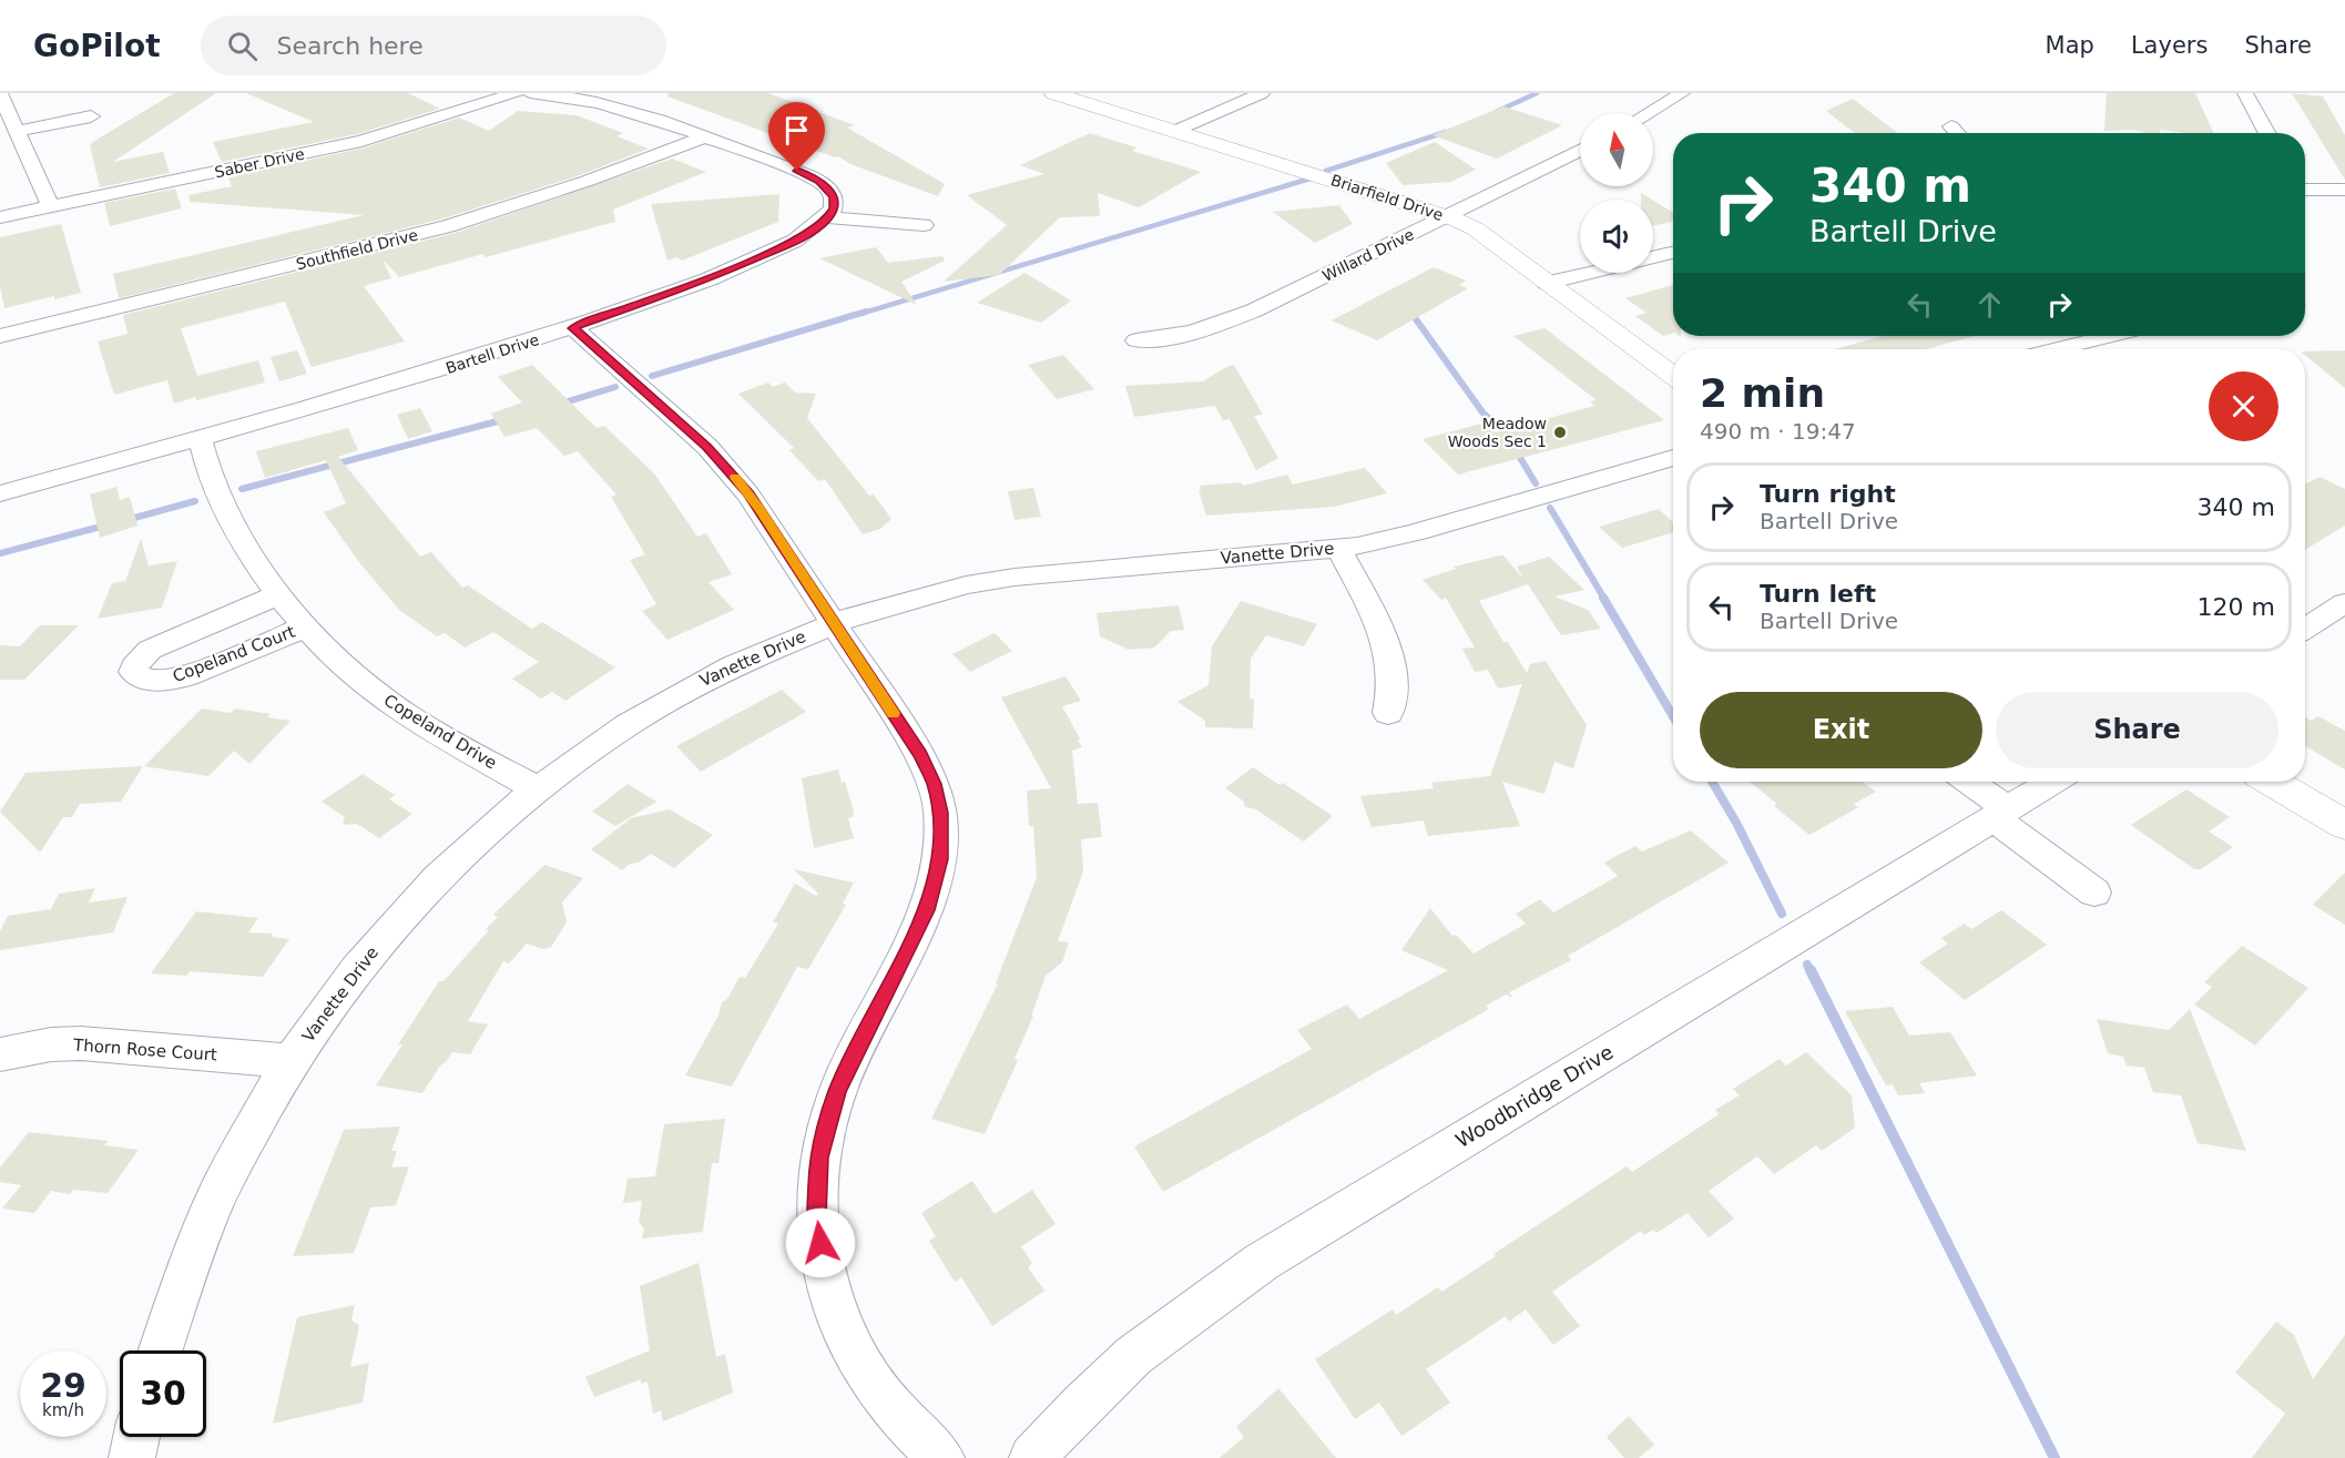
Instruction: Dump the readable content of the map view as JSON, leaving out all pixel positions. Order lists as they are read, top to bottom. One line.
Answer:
{"streets":{"street":["Saber Drive","Briarfield Drive","Southfield Drive","Willard Drive","Bartell Drive","Vanette Drive","Copeland Court","Copeland Drive","Thorn Rose Court","Woodbridge Drive"]},"crossings":[["Briarfield Drive","Willard Drive"],["Bartell Drive","Copeland Drive"],["Vanette Drive","Copeland Drive"],["Vanette Drive","Thorn Rose Court"],["Copeland Court","Copeland Drive"]],"places":["Meadow Woods Sec 1"],"north":"top","page":{"header":"GoPilot","search":"Search here","nav":["Map","Layers","Share"],"turn":["340 m","Bartell Drive"],"heading":["2 min","490 m · 19:47"],"list":[{"name":"Turn right","note":"Bartell Drive","value":"340 m"},{"name":"Turn left","note":"Bartell Drive","value":"120 m"}],"buttons":["Exit","Share"],"speed":"29 km/h","limit":"30"}}
